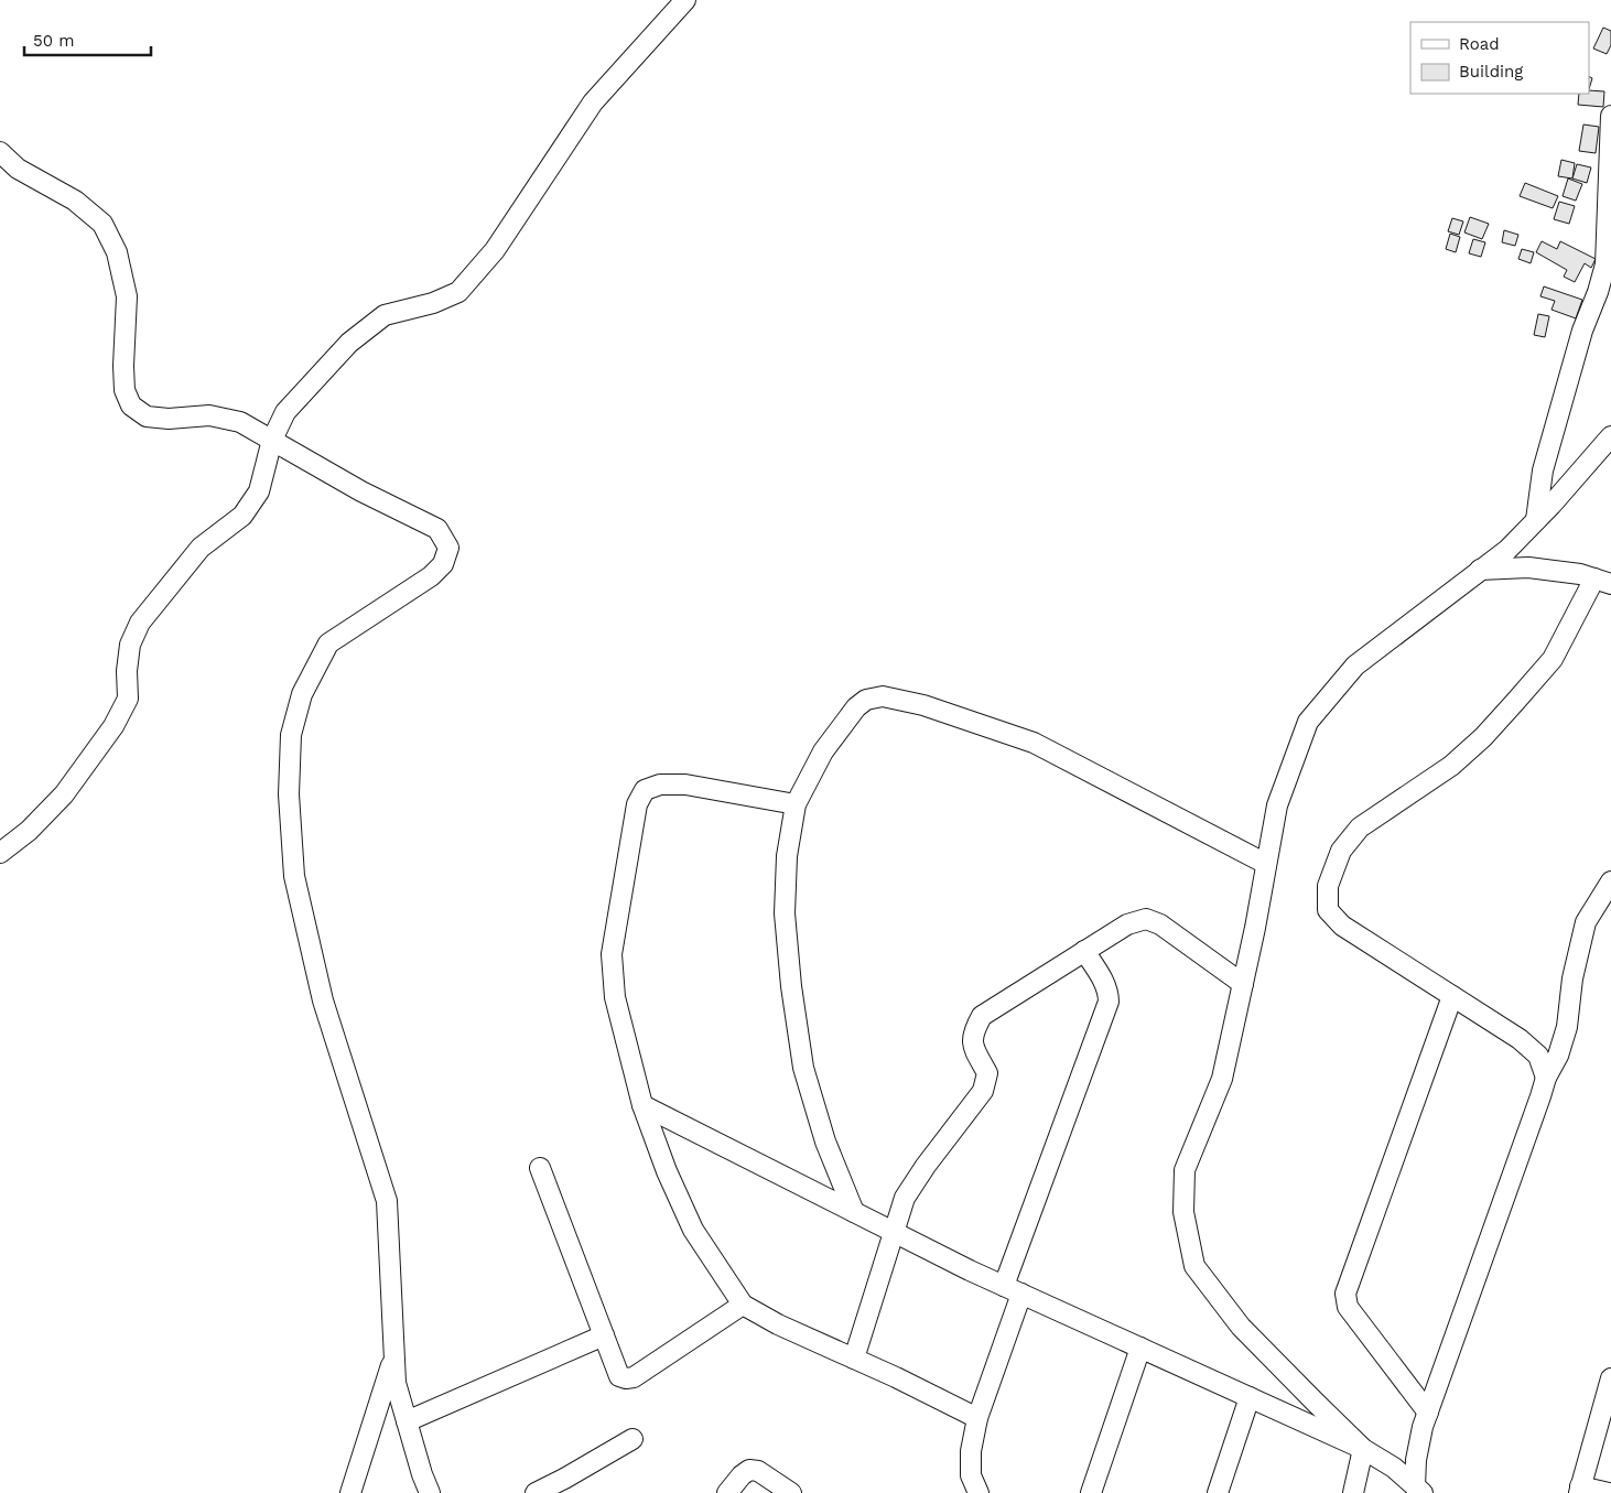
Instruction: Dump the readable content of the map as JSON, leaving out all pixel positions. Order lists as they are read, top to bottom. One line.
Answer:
{"legend":["Road","Building"],"scale_bar":"50 m"}
